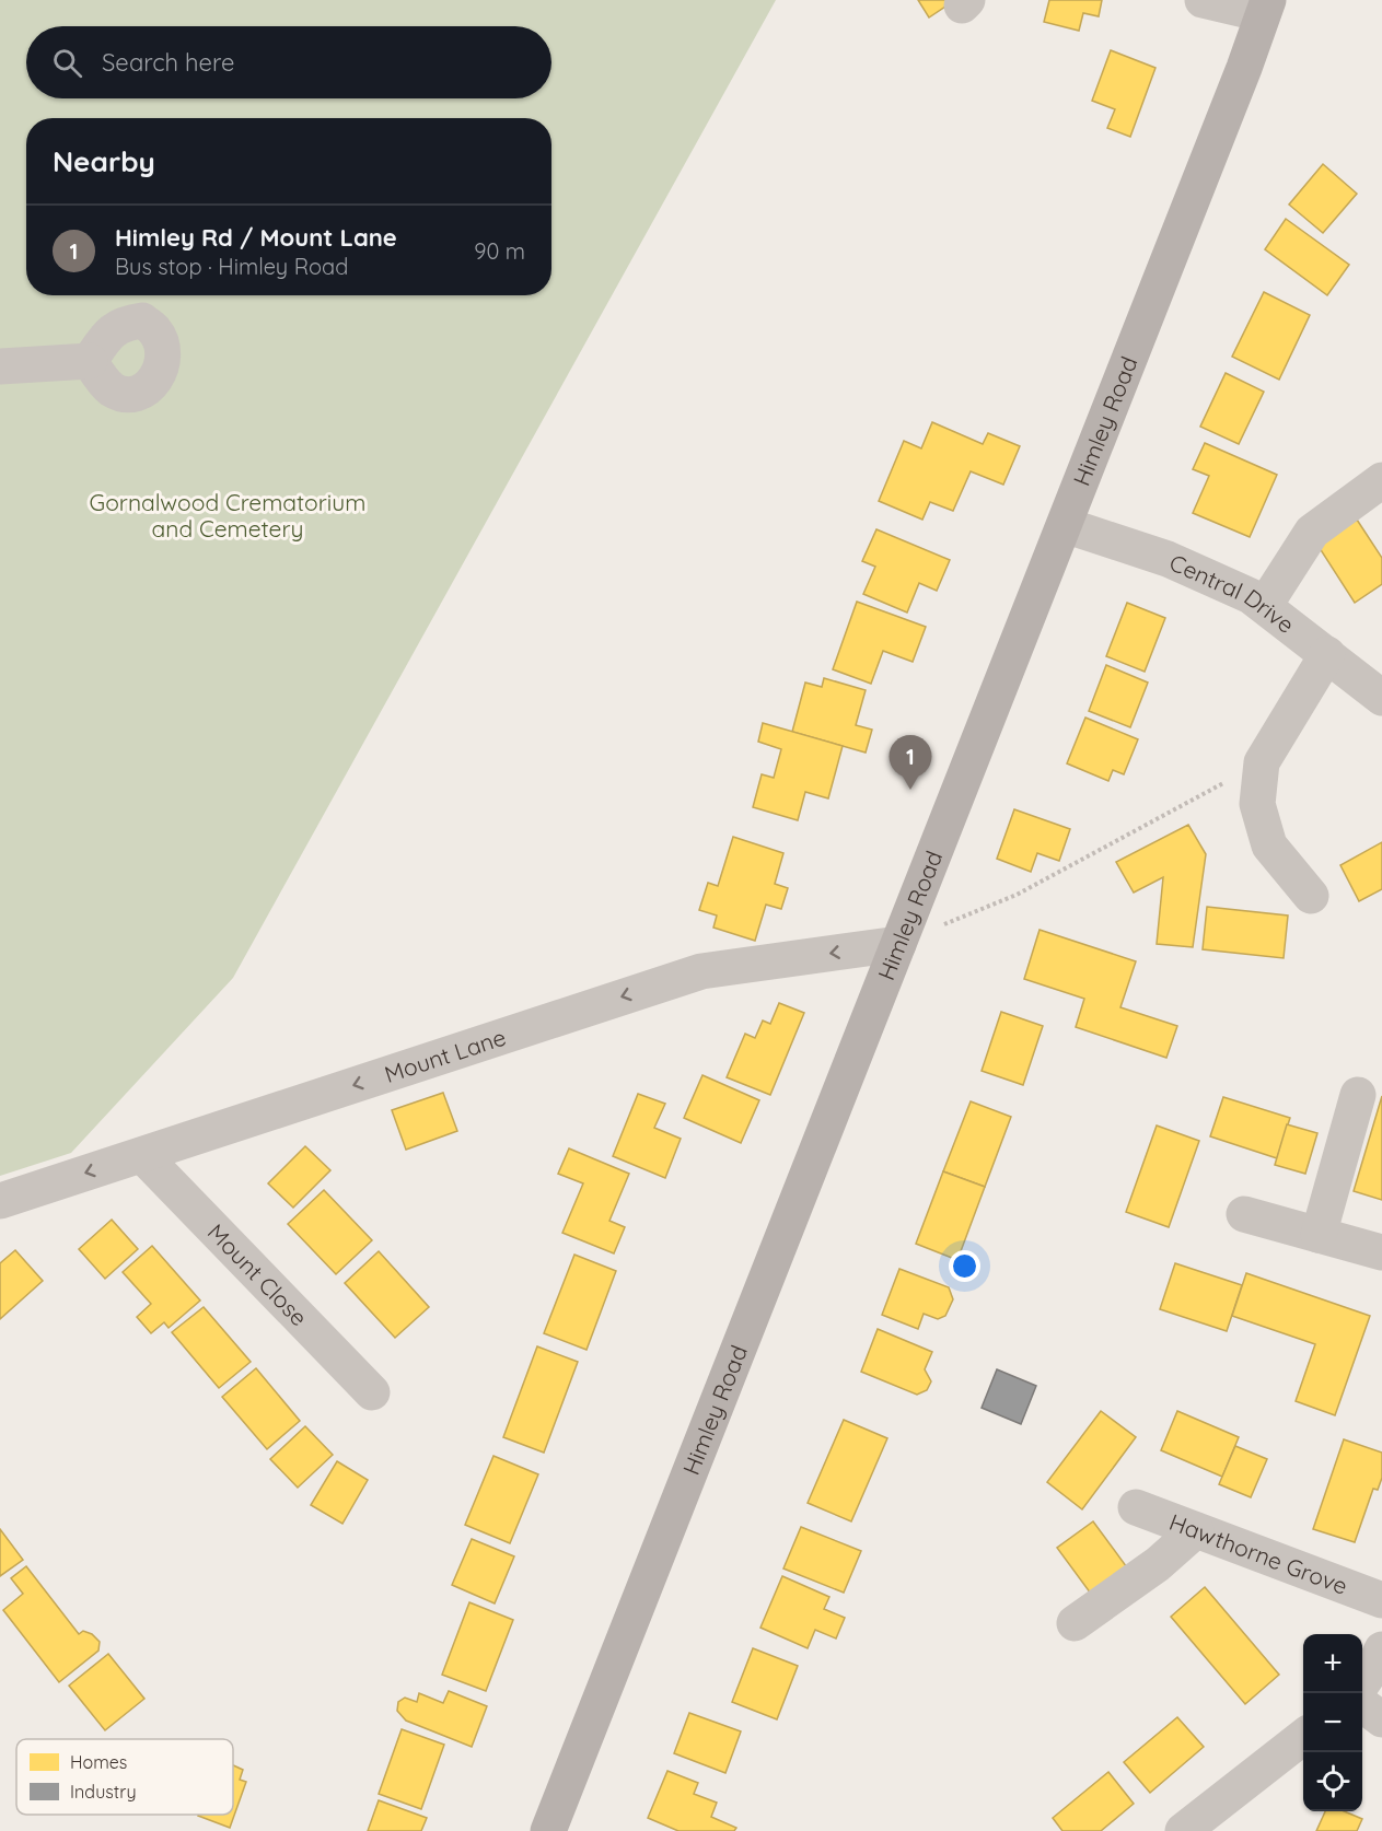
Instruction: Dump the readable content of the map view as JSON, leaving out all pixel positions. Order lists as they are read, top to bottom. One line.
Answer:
{"streets":{"main road":["Himley Road"],"street":["Central Drive","Mount Lane","Mount Close","Hawthorne Grove"]},"crossings":[["Himley Road","Central Drive"],["Himley Road","Mount Lane"],["Mount Lane","Mount Close"]],"one_way":["Mount Lane"],"parks":["Gornalwood Crematorium and Cemetery"],"legend":["Homes","Industry"],"page":{"search":"Search here","heading":"Nearby","list":[{"mark":"1","name":"Himley Rd / Mount Lane","note":"Bus stop · Himley Road","value":"90 m"}],"pins":"1","map_buttons":["+","−"]}}
